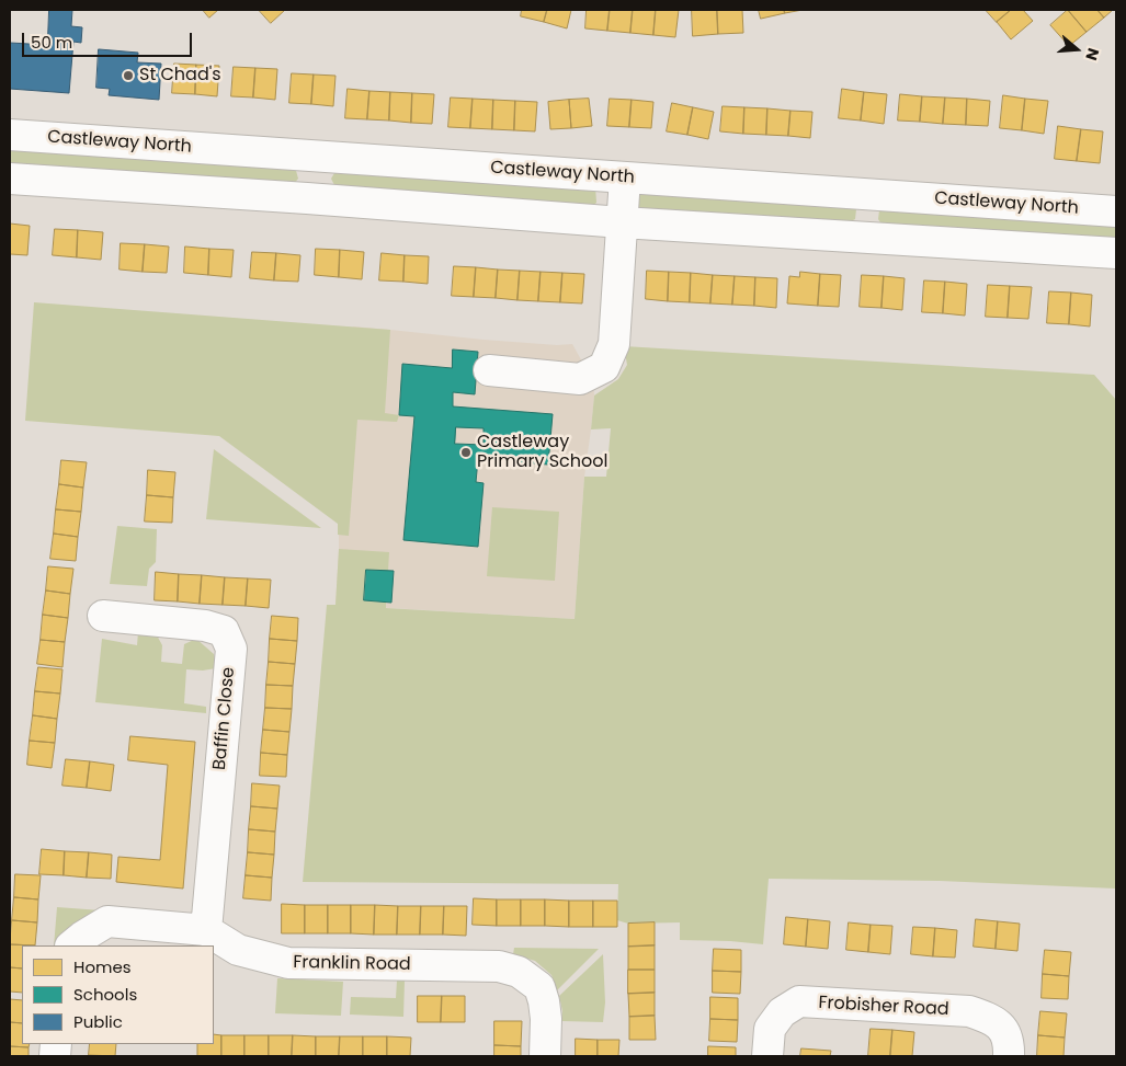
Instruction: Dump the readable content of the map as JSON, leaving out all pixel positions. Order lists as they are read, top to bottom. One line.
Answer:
{"streets":{"street":["Castleway North","Baffin Close","Franklin Road","Frobisher Road"]},"crossings":[["Baffin Close","Franklin Road"]],"places":["St Chad's","Castleway Primary School"],"legend":["Homes","Schools","Public"],"scale_bar":"50 m","north":"right"}
